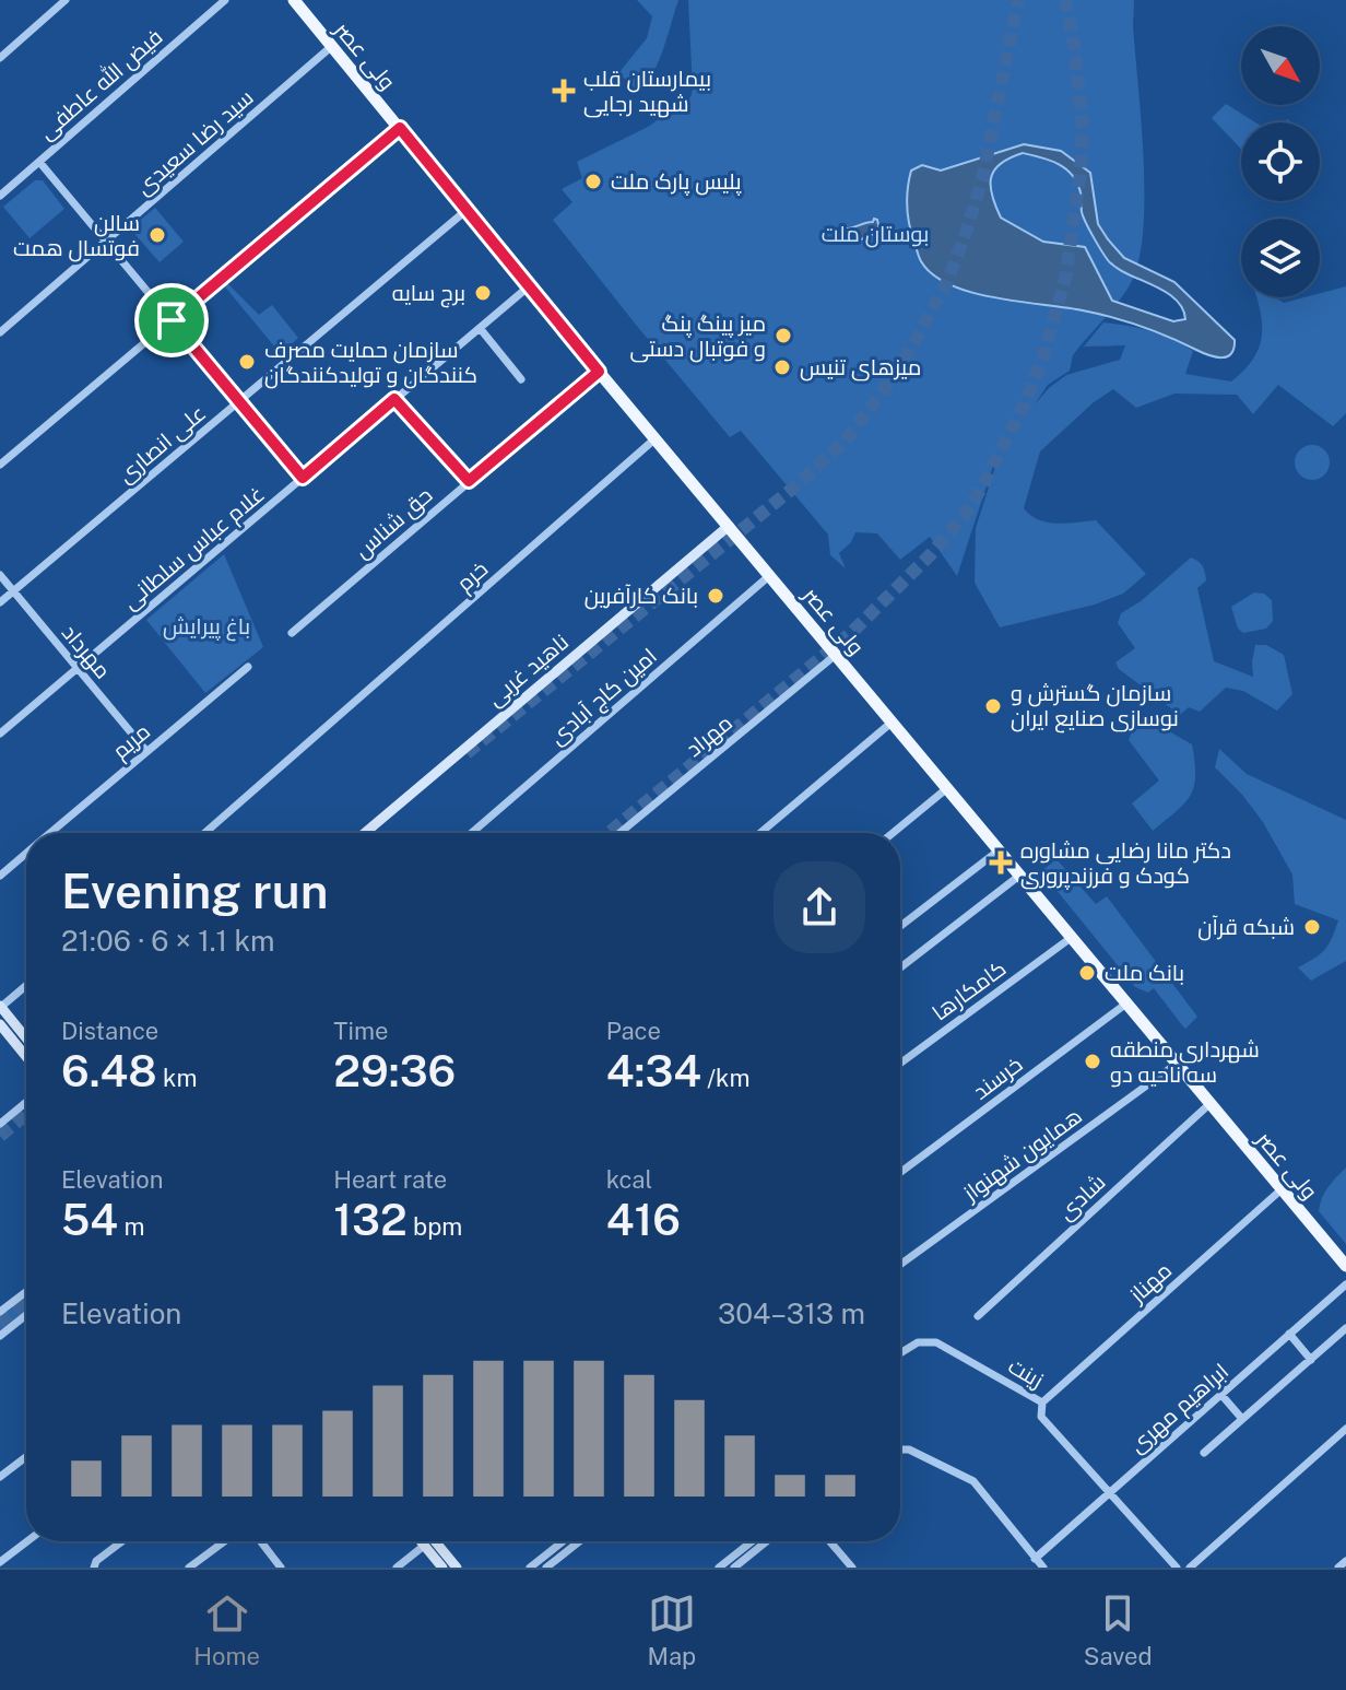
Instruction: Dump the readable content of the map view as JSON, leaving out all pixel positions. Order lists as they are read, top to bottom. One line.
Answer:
{"streets":{"main road":["ولی عصر","ناهید غربی"],"street":["فیض الله عاطفی","سید رضا سعیدی","علی انصاری","حق شناس","غلام عباس سلطانی","خرم","مهرداد","امین کاج آبادی","مهراد","مریم","کامکارها","خرسند","همایون شهنواز","شادی","مهناز","زینت","ابراهیم مهری"]},"crossings":[["ولی عصر","سید رضا سعیدی"],["ولی عصر","علی انصاری"],["ولی عصر","حق شناس"],["ولی عصر","غلام عباس سلطانی"],["ولی عصر","خرم"],["ولی عصر","ناهید غربی"],["ولی عصر","امین کاج آبادی"],["ولی عصر","مهراد"],["ولی عصر","کامکارها"],["ولی عصر","خرسند"],["ولی عصر","همایون شهنواز"],["ولی عصر","شادی"],["ولی عصر","مهناز"],["علی انصاری","مهرداد"],["غلام عباس سلطانی","مهرداد"],["مهرداد","مریم"],["مهناز","زینت"],["زینت","ابراهیم مهری"]],"parks":["بوستان ملت","باغ پیرایش"],"places":{"health":["بیمارستان قلب شهید رجایی","دکتر مانا رضایی مشاوره کودک و فرزندپروری"],"other":["پلیس پارک ملت","سالن فوتسال همت","برج سایه","میز پینگ پنگ و فوتبال دستی","سازمان حمایت مصرف کنندگان و تولیدکنندگان","میزهای تنیس","بانک کارآفرین","سازمان گسترش و نوسازی صنایع ایران","شبکه قرآن","بانک ملت","شهرداری منطقه سه ناحیه دو"]},"north":"bottom right","page":{"heading":["Evening run","21:06 · 6 × 1.1 km"],"stats":[["Distance","6.48 km"],["Time","29:36"],["Pace","4:34 /km"],["Elevation","54 m"],["Heart rate","132 bpm"],["kcal","416"]],"chart":["Elevation","304–313 m"],"tabs":["Home","Map","Saved"]}}
